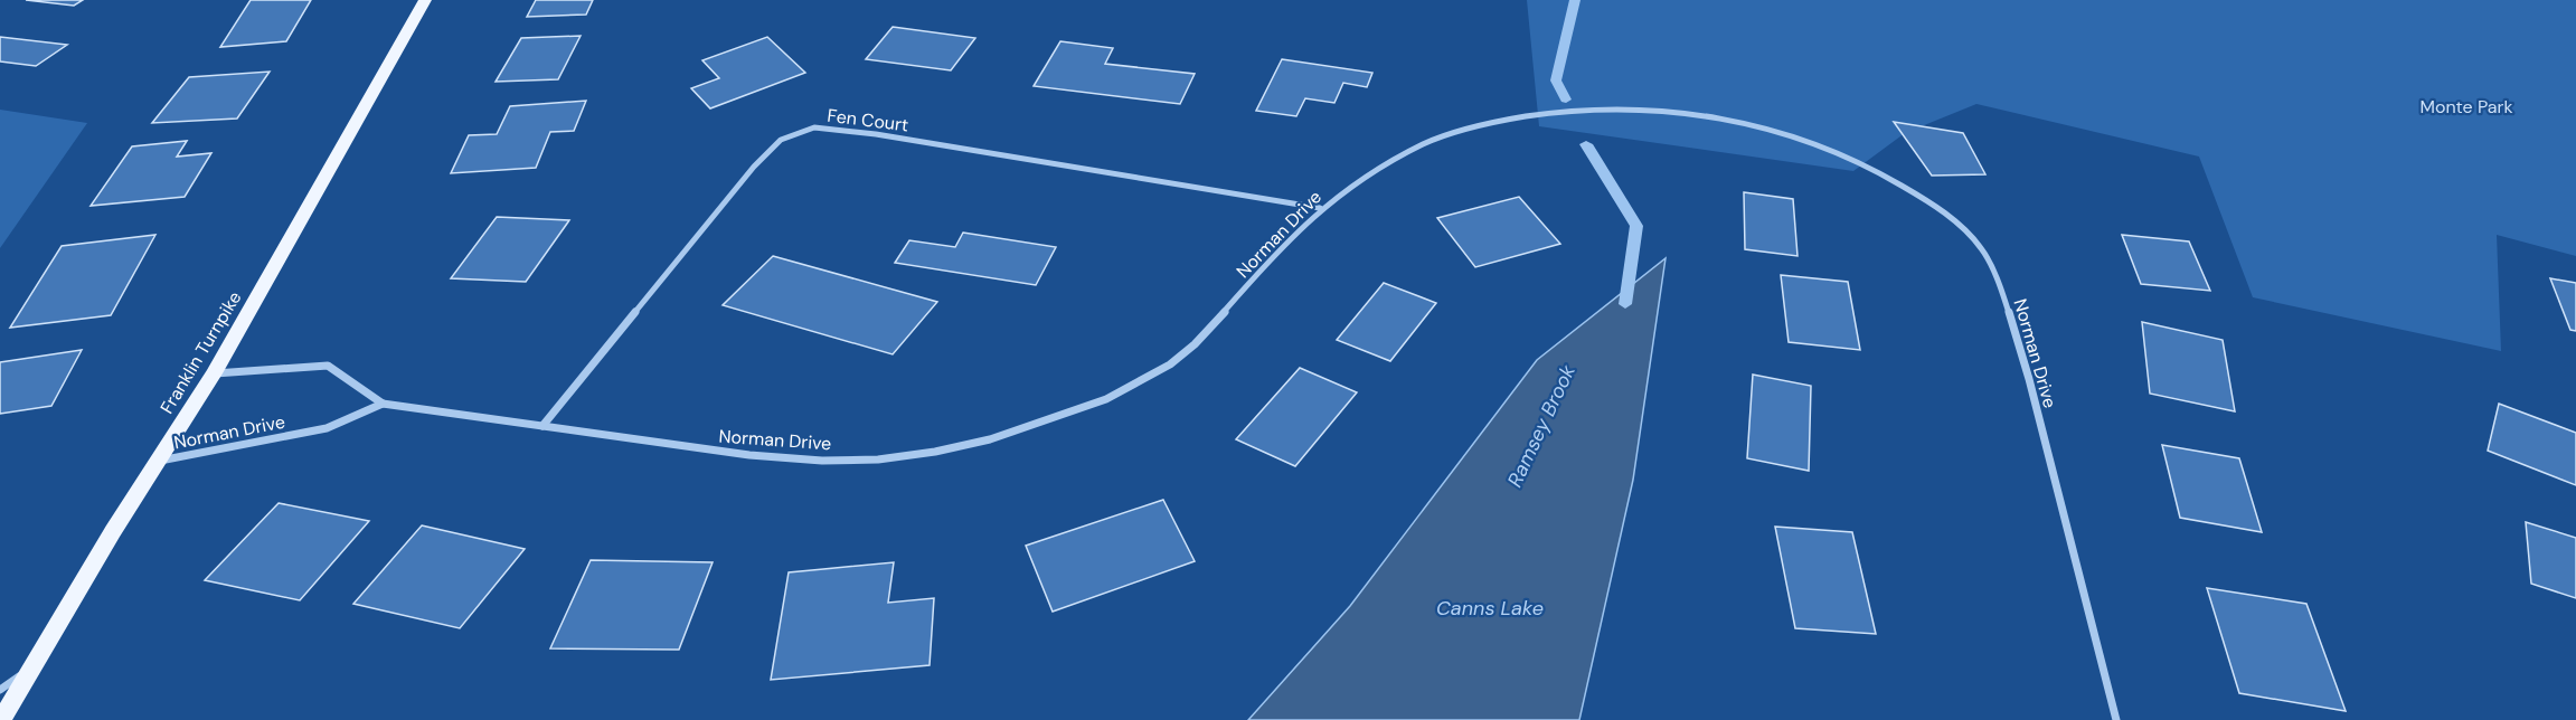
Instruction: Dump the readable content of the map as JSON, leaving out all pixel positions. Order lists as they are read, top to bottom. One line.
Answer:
{"streets":{"main road":["Franklin Turnpike"],"street":["Fen Court","Norman Drive"]},"crossings":[["Fen Court","Norman Drive"],["Norman Drive","Franklin Turnpike"]],"water":["Ramsey Brook","Canns Lake"],"parks":["Monte Park"]}
